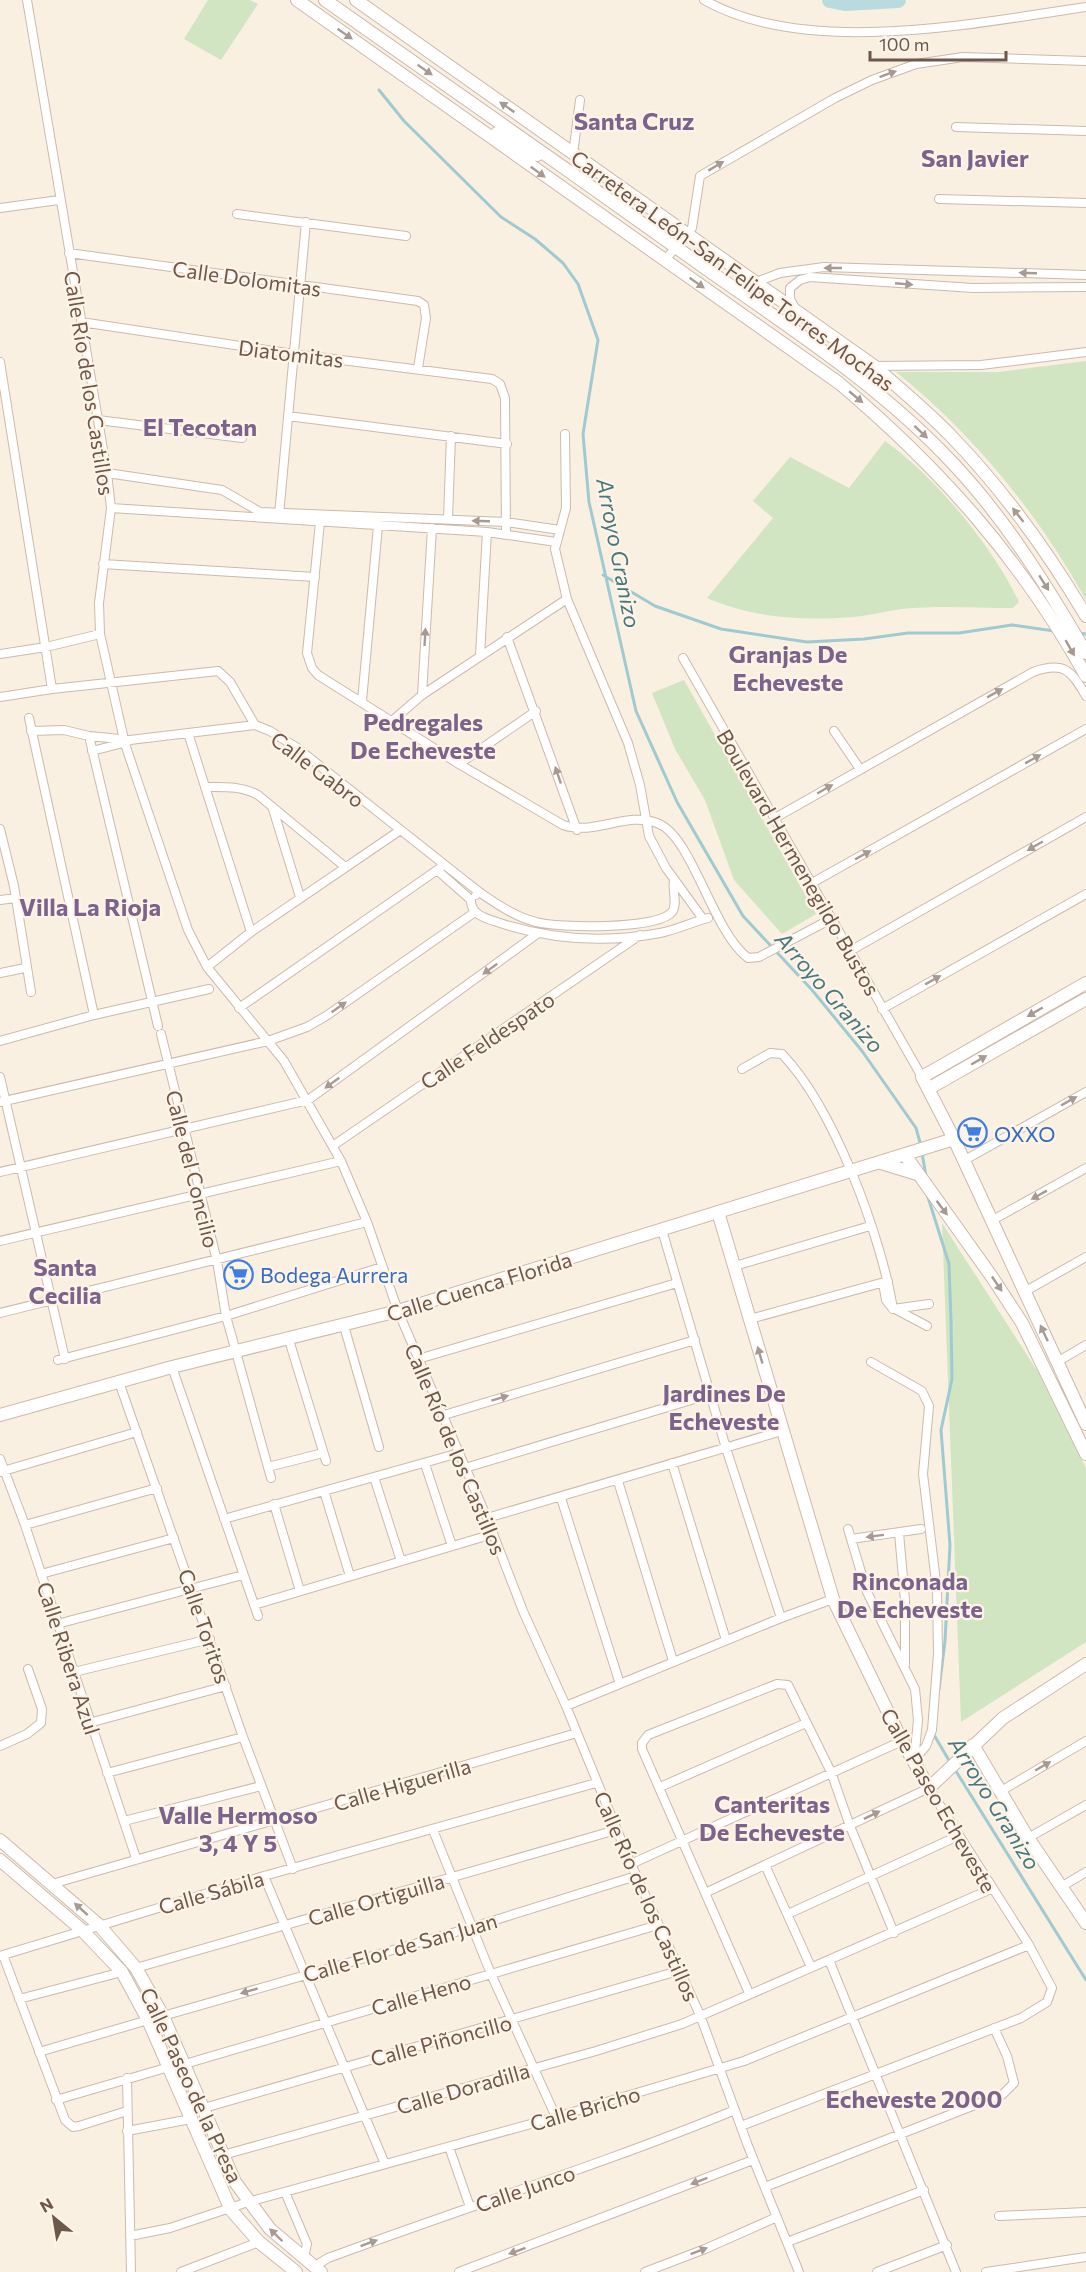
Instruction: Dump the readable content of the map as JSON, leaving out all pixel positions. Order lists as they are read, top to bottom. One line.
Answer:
{"streets":{"street":["Carretera León-San Felipe Torres Mochas","Calle Dolomitas","Diatomitas","Calle Río de los Castillos","Calle Gabro","Boulevard Hermenegildo Bustos","Calle Feldespato","Calle del Concilio","Calle Cuenca Florida","Calle Toritos","Calle Ribera Azul","Calle Higuerilla","Calle Paseo Echeveste","Calle Sábila","Calle Ortiguilla","Calle Flor de San Juan","Calle Heno","Calle Piñoncillo","Calle Paseo de la Presa","Calle Doradilla","Calle Bricho","Calle Junco"]},"crossings":[["Calle Dolomitas","Diatomitas"],["Calle Dolomitas","Calle Río de los Castillos"],["Diatomitas","Calle Río de los Castillos"],["Calle Río de los Castillos","Calle Gabro"],["Calle Río de los Castillos","Calle Feldespato"],["Calle Río de los Castillos","Calle Cuenca Florida"],["Calle Río de los Castillos","Calle Higuerilla"],["Calle Río de los Castillos","Calle Sábila"],["Calle Río de los Castillos","Calle Ortiguilla"],["Calle Río de los Castillos","Calle Flor de San Juan"],["Calle Río de los Castillos","Calle Heno"],["Calle Río de los Castillos","Calle Piñoncillo"],["Calle Río de los Castillos","Calle Doradilla"],["Calle Río de los Castillos","Calle Bricho"],["Calle Río de los Castillos","Calle Junco"],["Boulevard Hermenegildo Bustos","Calle Cuenca Florida"],["Calle del Concilio","Calle Cuenca Florida"],["Calle Cuenca Florida","Calle Toritos"],["Calle Cuenca Florida","Calle Paseo Echeveste"],["Calle Toritos","Calle Higuerilla"],["Calle Toritos","Calle Sábila"],["Calle Ribera Azul","Calle Higuerilla"],["Calle Higuerilla","Calle Paseo de la Presa"],["Calle Paseo Echeveste","Calle Doradilla"],["Calle Paseo Echeveste","Calle Bricho"],["Calle Sábila","Calle Paseo de la Presa"],["Calle Ortiguilla","Calle Paseo de la Presa"],["Calle Flor de San Juan","Calle Paseo de la Presa"],["Calle Heno","Calle Paseo de la Presa"],["Calle Piñoncillo","Calle Paseo de la Presa"],["Calle Paseo de la Presa","Calle Doradilla"],["Calle Paseo de la Presa","Calle Bricho"],["Calle Paseo de la Presa","Calle Junco"]],"one_way":["Calle Junco"],"districts":["Santa Cruz","San Javier","El Tecotan","Granjas De Echeveste","Pedregales De Echeveste","Villa La Rioja","Santa Cecilia","Jardines De Echeveste","Rinconada De Echeveste","Canteritas De Echeveste","Valle Hermoso 3, 4 Y 5","Echeveste 2000"],"water":["Arroyo Granizo"],"places":{"supermarket":["OXXO","Bodega Aurrera"]},"scale_bar":"100 m","north":"top left"}
